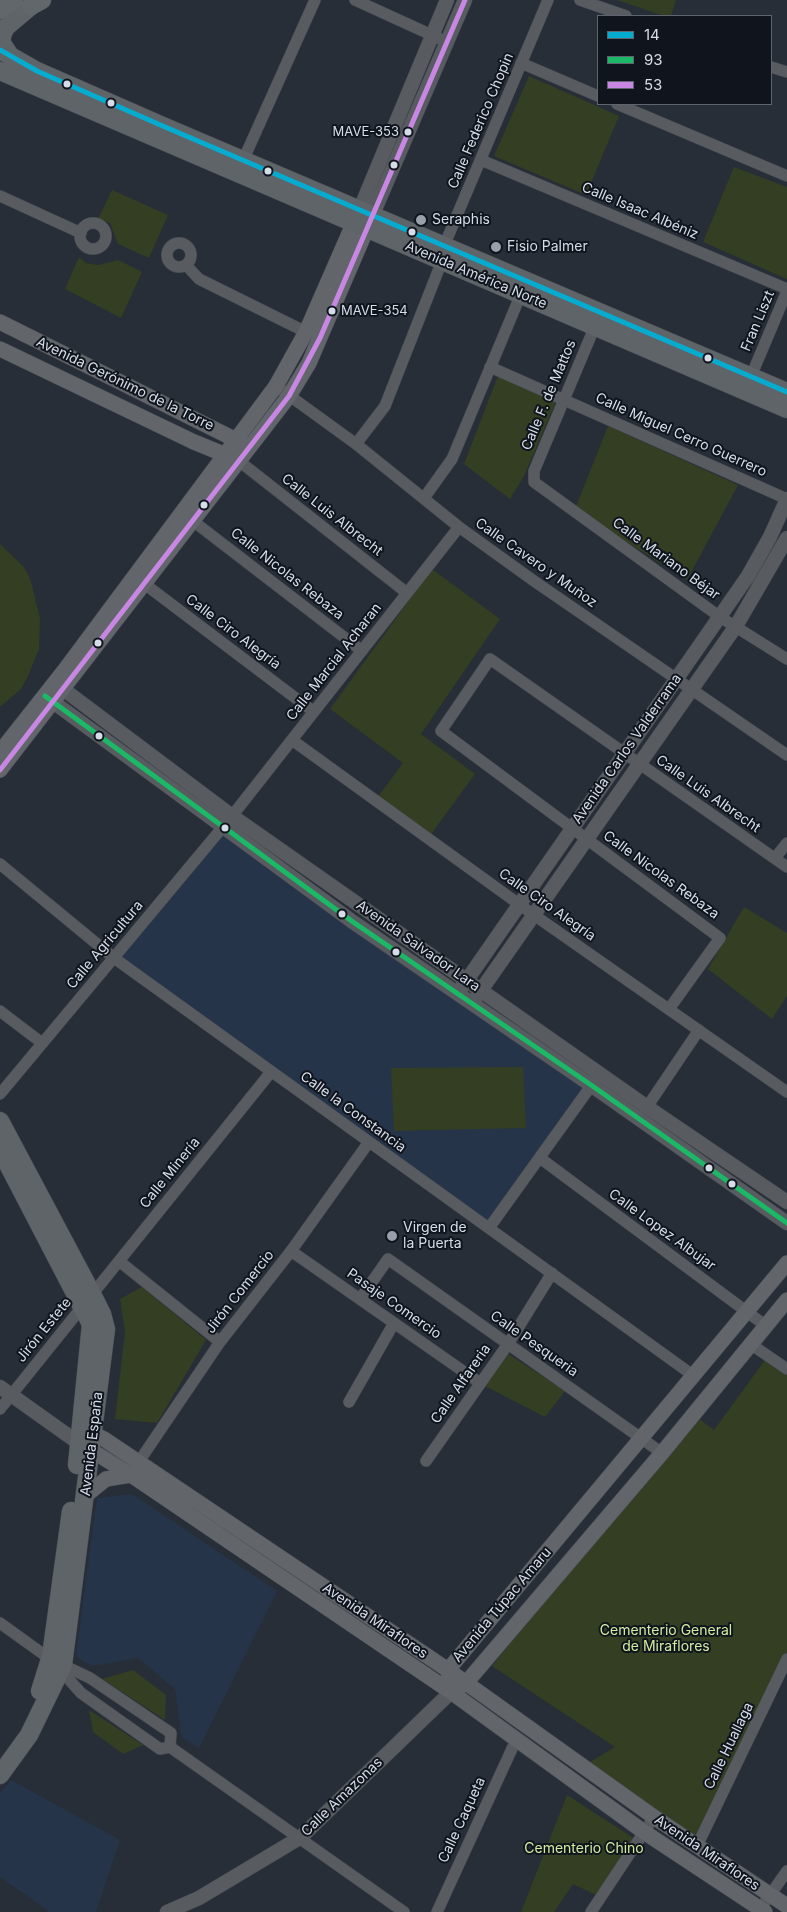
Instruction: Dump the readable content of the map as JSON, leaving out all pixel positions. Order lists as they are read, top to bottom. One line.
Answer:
{"streets":{"main road":["Avenida América Norte","Avenida Gerónimo de la Torre","Avenida España","Avenida Túpac Amaru","Avenida Miraflores"],"street":["Calle Federico Chopin","Calle Isaac Albéniz","Fran Liszt","Calle F. de Mattos","Calle Miguel Cerro Guerrero","Calle Luis Albrecht","Calle Mariano Béjar","Calle Cavero y Muñoz","Calle Nicolas Rebaza","Calle Ciro Alegría","Calle Marcial Acharan","Avenida Carlos Valderrama","Calle Agricultura","Avenida Salvador Lara","Calle la Constancia","Calle Minería","Calle Lopez Albujar","Jirón Comercio","Pasaje Comercio","Jirón Estete","Calle Pesqueria","Calle Alfareria","Calle Huallaga","Calle Amazonas","Calle Caqueta"]},"crossings":[["Calle Federico Chopin","Calle Isaac Albéniz"],["Calle Federico Chopin","Avenida América Norte"],["Calle Federico Chopin","Calle Cavero y Muñoz"],["Calle Isaac Albéniz","Fran Liszt"],["Avenida América Norte","Fran Liszt"],["Avenida América Norte","Calle F. de Mattos"],["Avenida Gerónimo de la Torre","Calle Luis Albrecht"],["Calle F. de Mattos","Calle Miguel Cerro Guerrero"],["Calle F. de Mattos","Calle Mariano Béjar"],["Calle Miguel Cerro Guerrero","Avenida Carlos Valderrama"],["Calle Luis Albrecht","Calle Nicolas Rebaza"],["Calle Luis Albrecht","Calle Marcial Acharan"],["Calle Luis Albrecht","Avenida Carlos Valderrama"],["Calle Mariano Béjar","Avenida Carlos Valderrama"],["Calle Cavero y Muñoz","Calle Marcial Acharan"],["Calle Cavero y Muñoz","Avenida Carlos Valderrama"],["Calle Nicolas Rebaza","Calle Ciro Alegría"],["Calle Nicolas Rebaza","Calle Marcial Acharan"],["Calle Nicolas Rebaza","Avenida Carlos Valderrama"],["Calle Ciro Alegría","Calle Marcial Acharan"],["Calle Ciro Alegría","Avenida Carlos Valderrama"],["Calle Marcial Acharan","Calle Agricultura"],["Calle Marcial Acharan","Avenida Salvador Lara"],["Avenida Carlos Valderrama","Avenida Salvador Lara"],["Calle Agricultura","Avenida Salvador Lara"],["Calle Agricultura","Calle la Constancia"],["Calle la Constancia","Calle Minería"],["Calle la Constancia","Jirón Comercio"],["Calle la Constancia","Calle Alfareria"],["Calle la Constancia","Avenida Túpac Amaru"],["Calle Minería","Jirón Estete"],["Calle Minería","Avenida España"],["Calle Lopez Albujar","Avenida Túpac Amaru"],["Jirón Comercio","Pasaje Comercio"],["Jirón Comercio","Avenida Miraflores"],["Pasaje Comercio","Calle Pesqueria"],["Pasaje Comercio","Calle Alfareria"],["Jirón Estete","Avenida España"],["Calle Pesqueria","Calle Alfareria"],["Calle Pesqueria","Avenida Túpac Amaru"],["Avenida España","Avenida Miraflores"],["Avenida Túpac Amaru","Avenida Miraflores"],["Avenida Túpac Amaru","Calle Amazonas"],["Avenida Miraflores","Calle Huallaga"],["Avenida Miraflores","Calle Amazonas"],["Avenida Miraflores","Calle Caqueta"]],"parks":["Cementerio General de Miraflores","Cementerio Chino"],"places":["MAVE-353","Seraphis","Fisio Palmer","MAVE-354","Virgen de la Puerta"],"lines":["transit line 53","transit line 14","transit line 93"],"legend":["14","93","53"]}
